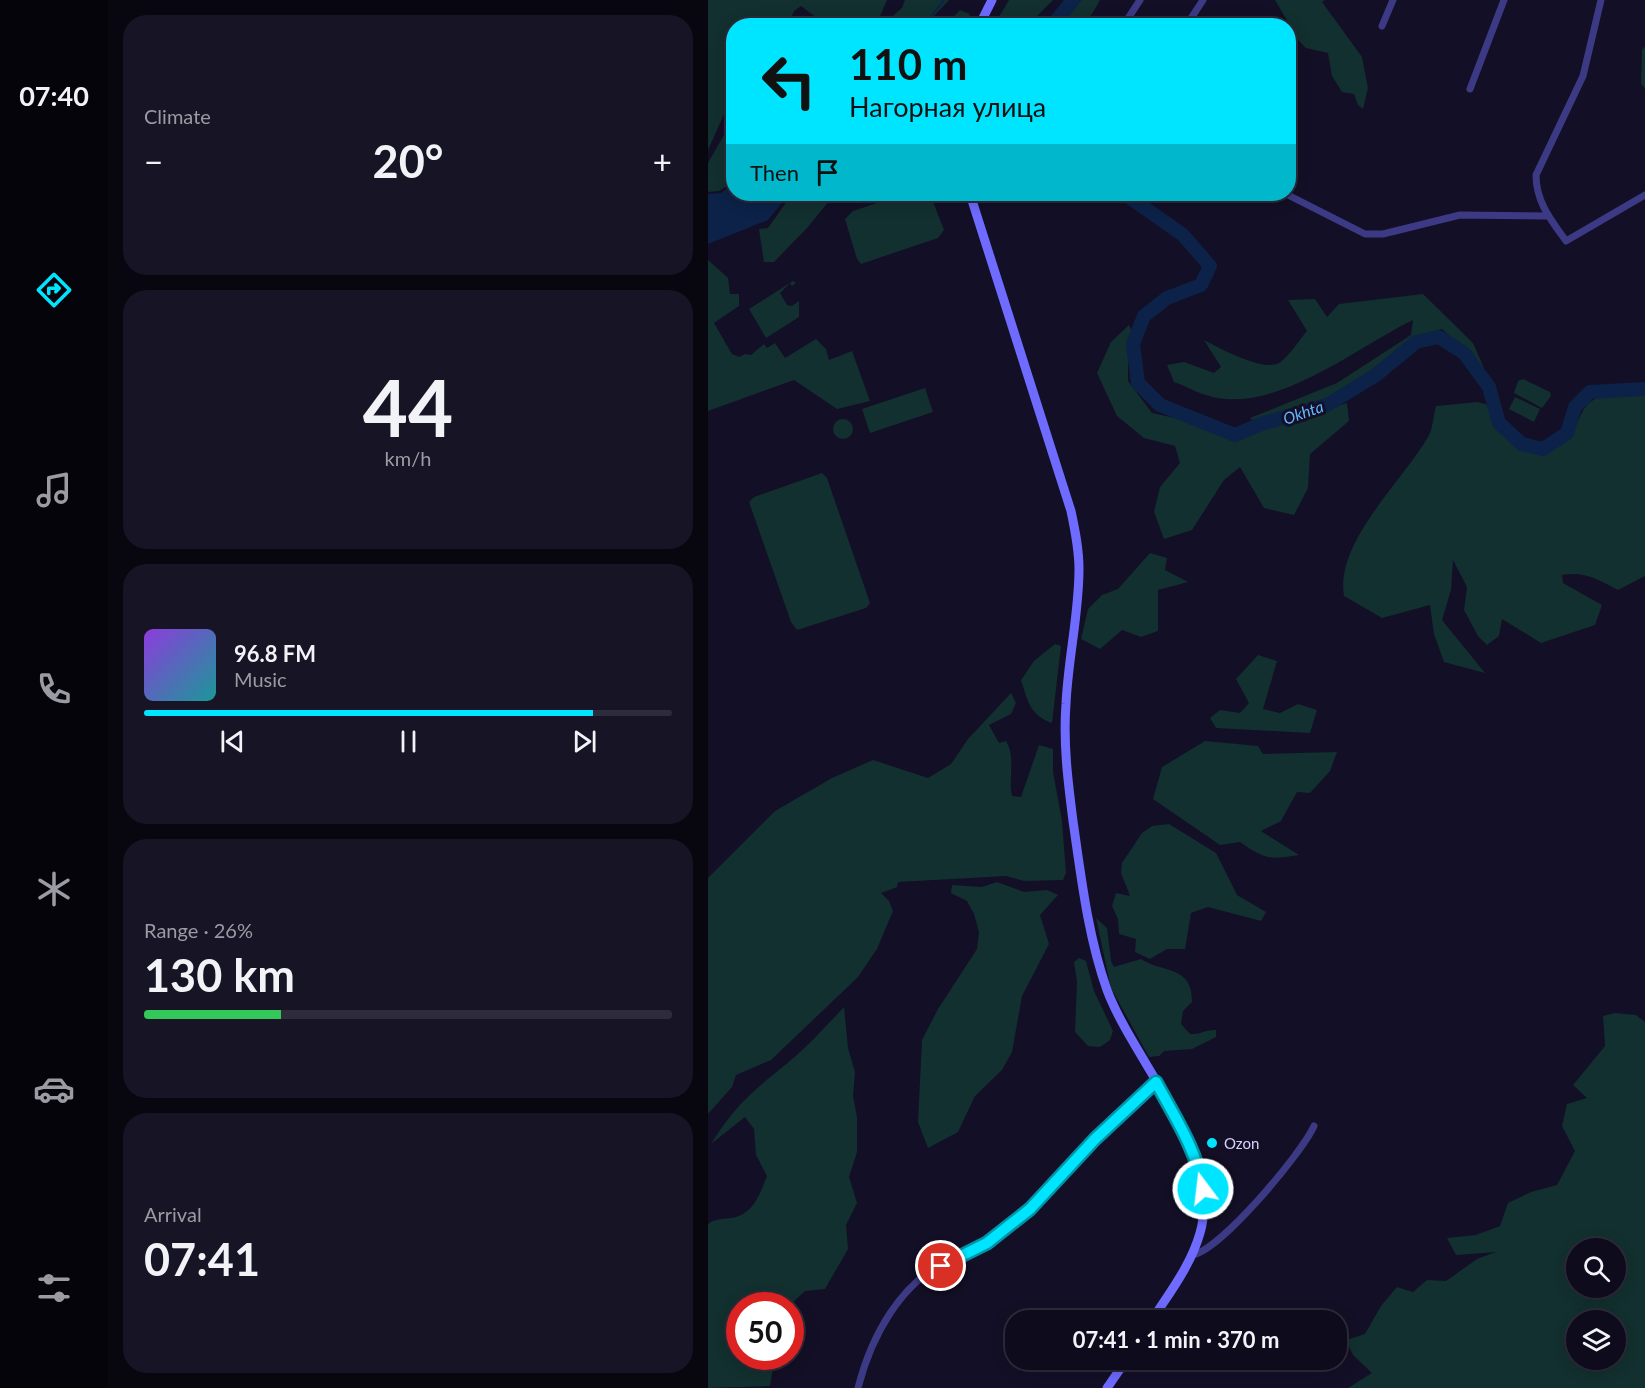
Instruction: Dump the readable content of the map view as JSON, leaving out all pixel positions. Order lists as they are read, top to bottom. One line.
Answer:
{"water":["Okhta"],"places":["Ozon"],"page":{"tabs":"07:40","tile":["Climate",["44","km/h"],["Range · 26%","130 km"],["Arrival","07:41"]],"turn":["110 m","Нагорная улица"],"heat":["−","20°","+"],"then":"Then","song":["96.8 FM","Music"],"limit":"50","trip":"07:41 · 1 min · 370 m"}}
